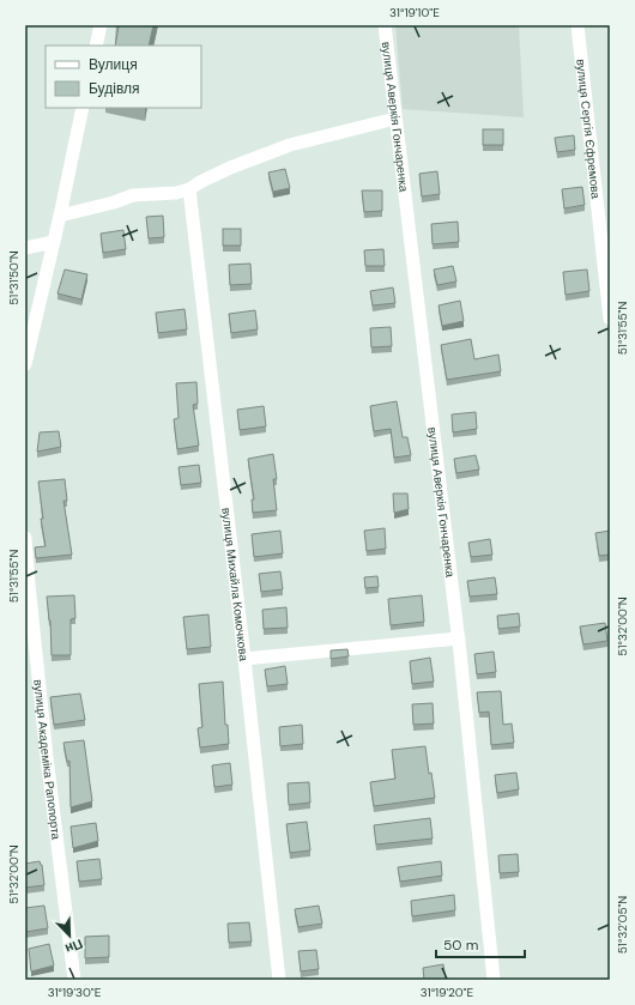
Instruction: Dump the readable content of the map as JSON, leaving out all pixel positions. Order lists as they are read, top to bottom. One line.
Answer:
{"streets":{"street":["вулиця Аверкія Гончаренка","вулиця Сергія Єфремова","вулиця Михайла Комочкова","вулиця Академіка Рапопорта"]},"legend":["Вулиця","Будівля"],"scale_bar":"50 m","north":"bottom right","coordinates":["31°19'10\"E","51°31'50\"N","51°31'55\"N","51°32'00\"N","51°32'05\"N","31°19'30\"E","31°19'20\"E"]}
